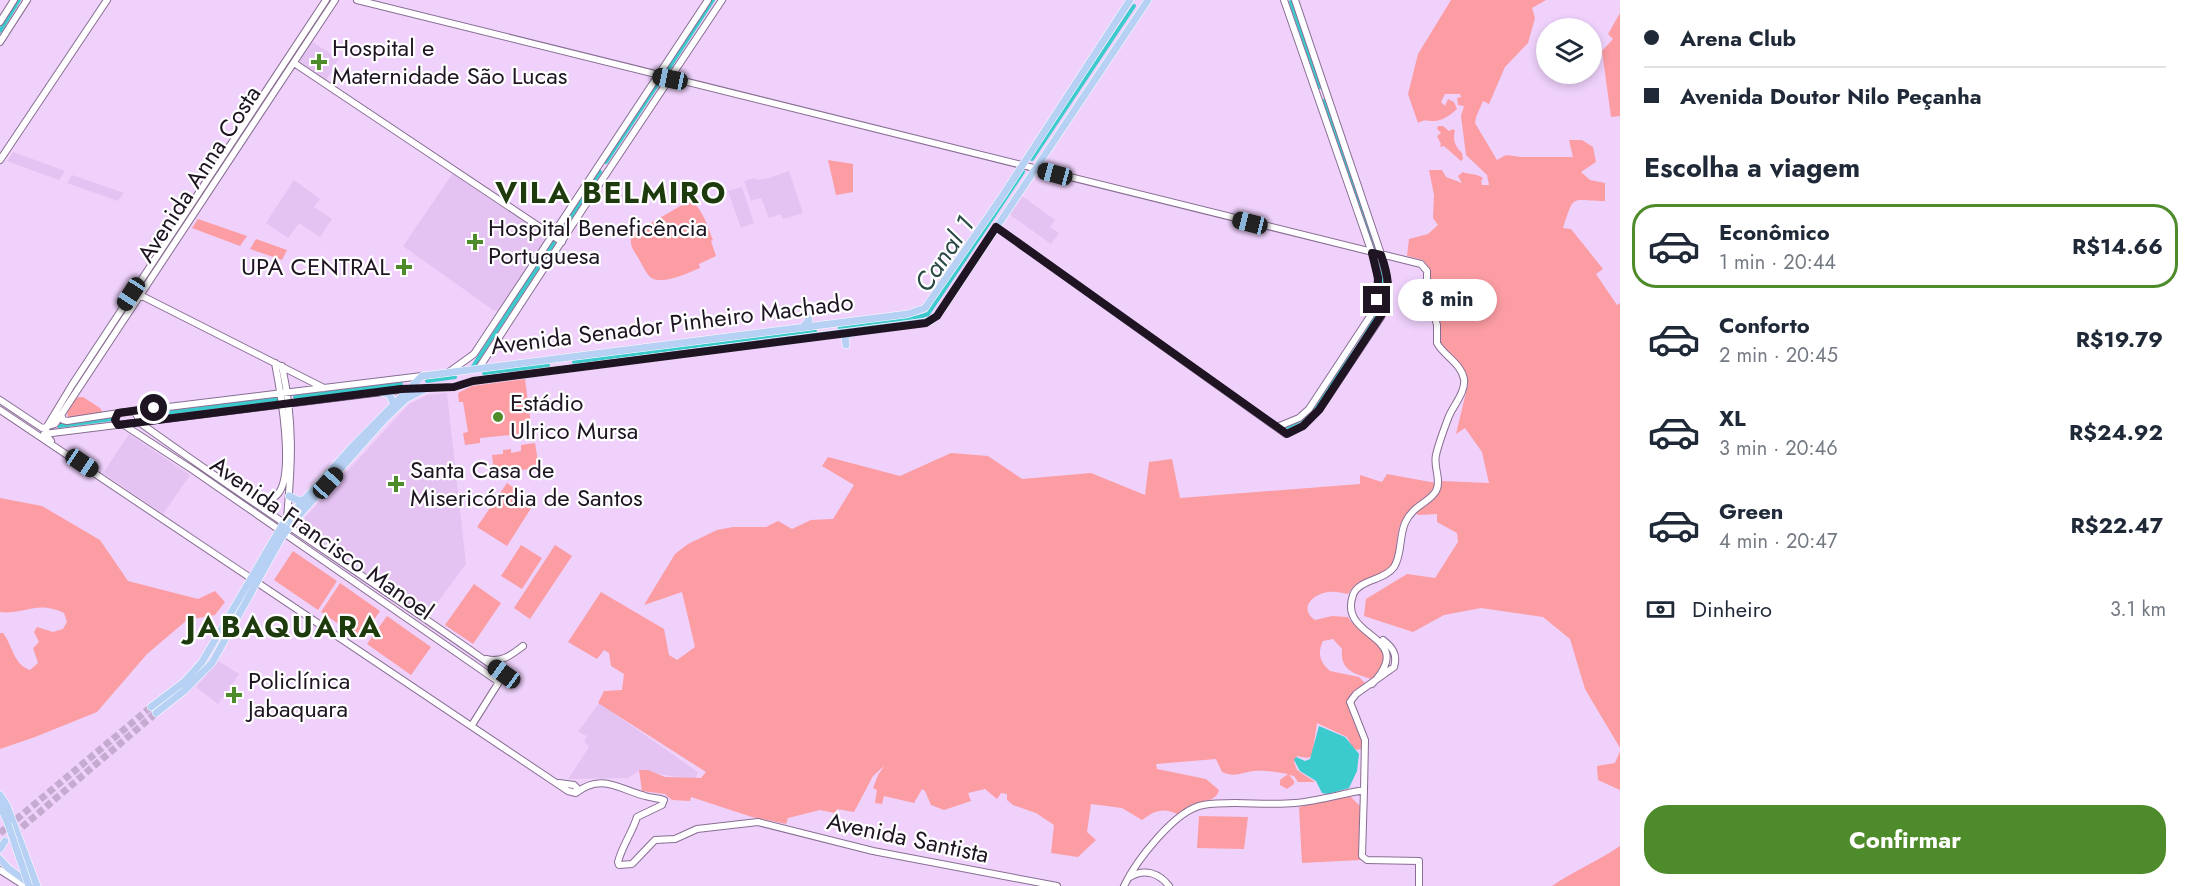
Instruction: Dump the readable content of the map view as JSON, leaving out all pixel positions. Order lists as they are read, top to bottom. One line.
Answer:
{"streets":{"main road":["Avenida Senador Pinheiro Machado"],"street":["Avenida Anna Costa","Avenida Francisco Manoel","Avenida Santista"]},"crossings":[["Avenida Anna Costa","Avenida Senador Pinheiro Machado"],["Avenida Senador Pinheiro Machado","Avenida Francisco Manoel"]],"districts":["VILA BELMIRO","JABAQUARA"],"water":["Canal 1"],"places":{"health":["Hospital e Maternidade São Lucas","Hospital Beneficência Portuguesa","UPA CENTRAL","Santa Casa de Misericórdia de Santos","Policlínica Jabaquara"],"other":["Estádio Ulrico Mursa"]},"page":{"banner":["Arena Club","Avenida Doutor Nilo Peçanha"],"heading":"Escolha a viagem","list":[{"name":"Econômico","note":"1 min · 20:44","value":"R$14.66"},{"name":"Conforto","note":"2 min · 20:45","value":"R$19.79"},{"name":"XL","note":"3 min · 20:46","value":"R$24.92"},{"name":"Green","note":"4 min · 20:47","value":"R$22.47"}],"bubble":"8 min","pay":["Dinheiro","3.1 km"],"buttons":"Confirmar"}}
